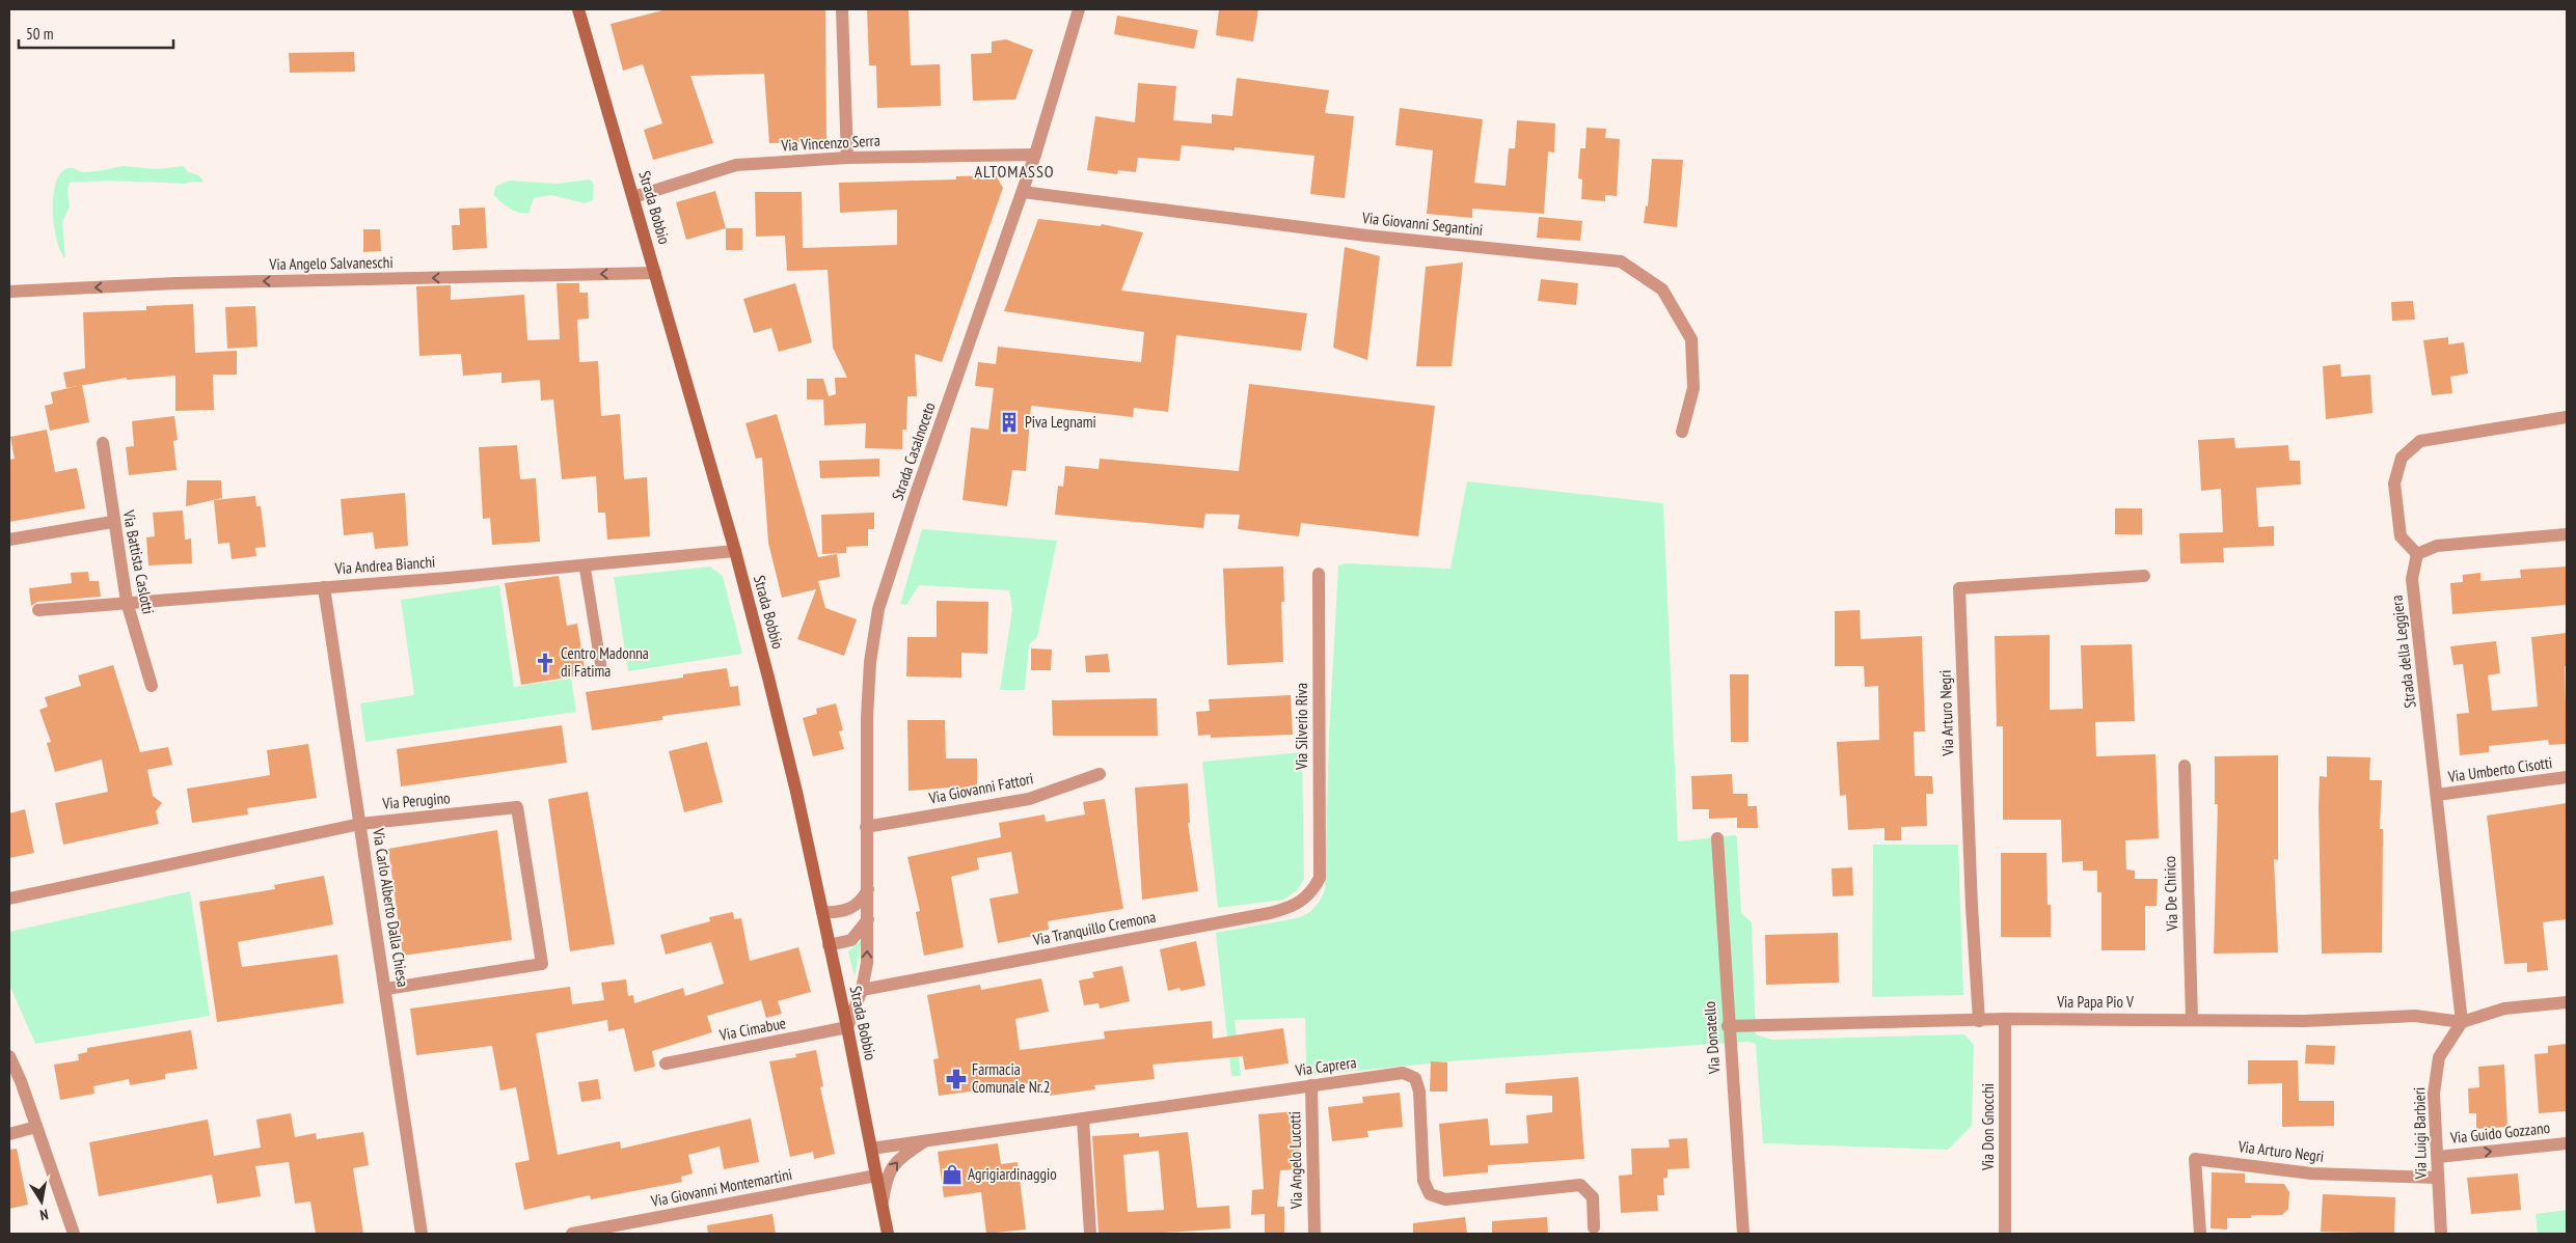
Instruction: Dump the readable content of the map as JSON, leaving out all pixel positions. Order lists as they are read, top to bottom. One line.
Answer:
{"streets":{"main road":["Strada Bobbio"],"street":["Via Vincenzo Serra","Via Giovanni Segantini","Via Angelo Salvaneschi","Strada Casalnoceto","Via Battista Caslotti","Via Andrea Bianchi","Strada della Leggiera","Via Arturo Negri","Via Silverio Riva","Via Umberto Cisotti","Via Giovanni Fattori","Via Perugino","Via De Chirico","Via Carlo Alberto Dalla Chiesa","Via Tranquillo Cremona","Via Papa Pio V","Via Cimabue","Via Donatello","Via Caprera","Via Don Gnocchi","Via Luigi Barbieri","Via Guido Gozzano","Via Angelo Lucotti","Via Giovanni Montemartini"]},"crossings":[["Via Vincenzo Serra","Strada Bobbio"],["Via Vincenzo Serra","Strada Casalnoceto"],["Strada Bobbio","Via Angelo Salvaneschi"],["Strada Bobbio","Strada Casalnoceto"],["Strada Bobbio","Via Andrea Bianchi"],["Strada Bobbio","Via Cimabue"],["Strada Bobbio","Via Caprera"],["Strada Bobbio","Via Giovanni Montemartini"],["Via Giovanni Segantini","Strada Casalnoceto"],["Strada Casalnoceto","Via Giovanni Fattori"],["Strada Casalnoceto","Via Tranquillo Cremona"],["Strada Casalnoceto","Via Cimabue"],["Via Battista Caslotti","Via Andrea Bianchi"],["Via Andrea Bianchi","Via Carlo Alberto Dalla Chiesa"],["Strada della Leggiera","Via Umberto Cisotti"],["Strada della Leggiera","Via Papa Pio V"],["Strada della Leggiera","Via Luigi Barbieri"],["Via Arturo Negri","Via Papa Pio V"],["Via Arturo Negri","Via Luigi Barbieri"],["Via Silverio Riva","Via Tranquillo Cremona"],["Via Perugino","Via Carlo Alberto Dalla Chiesa"],["Via De Chirico","Via Papa Pio V"],["Via Papa Pio V","Via Donatello"],["Via Papa Pio V","Via Don Gnocchi"],["Via Papa Pio V","Via Luigi Barbieri"],["Via Caprera","Via Angelo Lucotti"],["Via Luigi Barbieri","Via Guido Gozzano"]],"one_way":["Via Angelo Salvaneschi","Via Guido Gozzano"],"districts":["ALTOMASSO"],"places":{"building":["Piva Legnami"],"church":["Centro Madonna di Fatima"],"pharmacy":["Farmacia Comunale Nr.2"],"shop":["Agrigiardinaggio"]},"scale_bar":"50 m","north":"bottom"}
